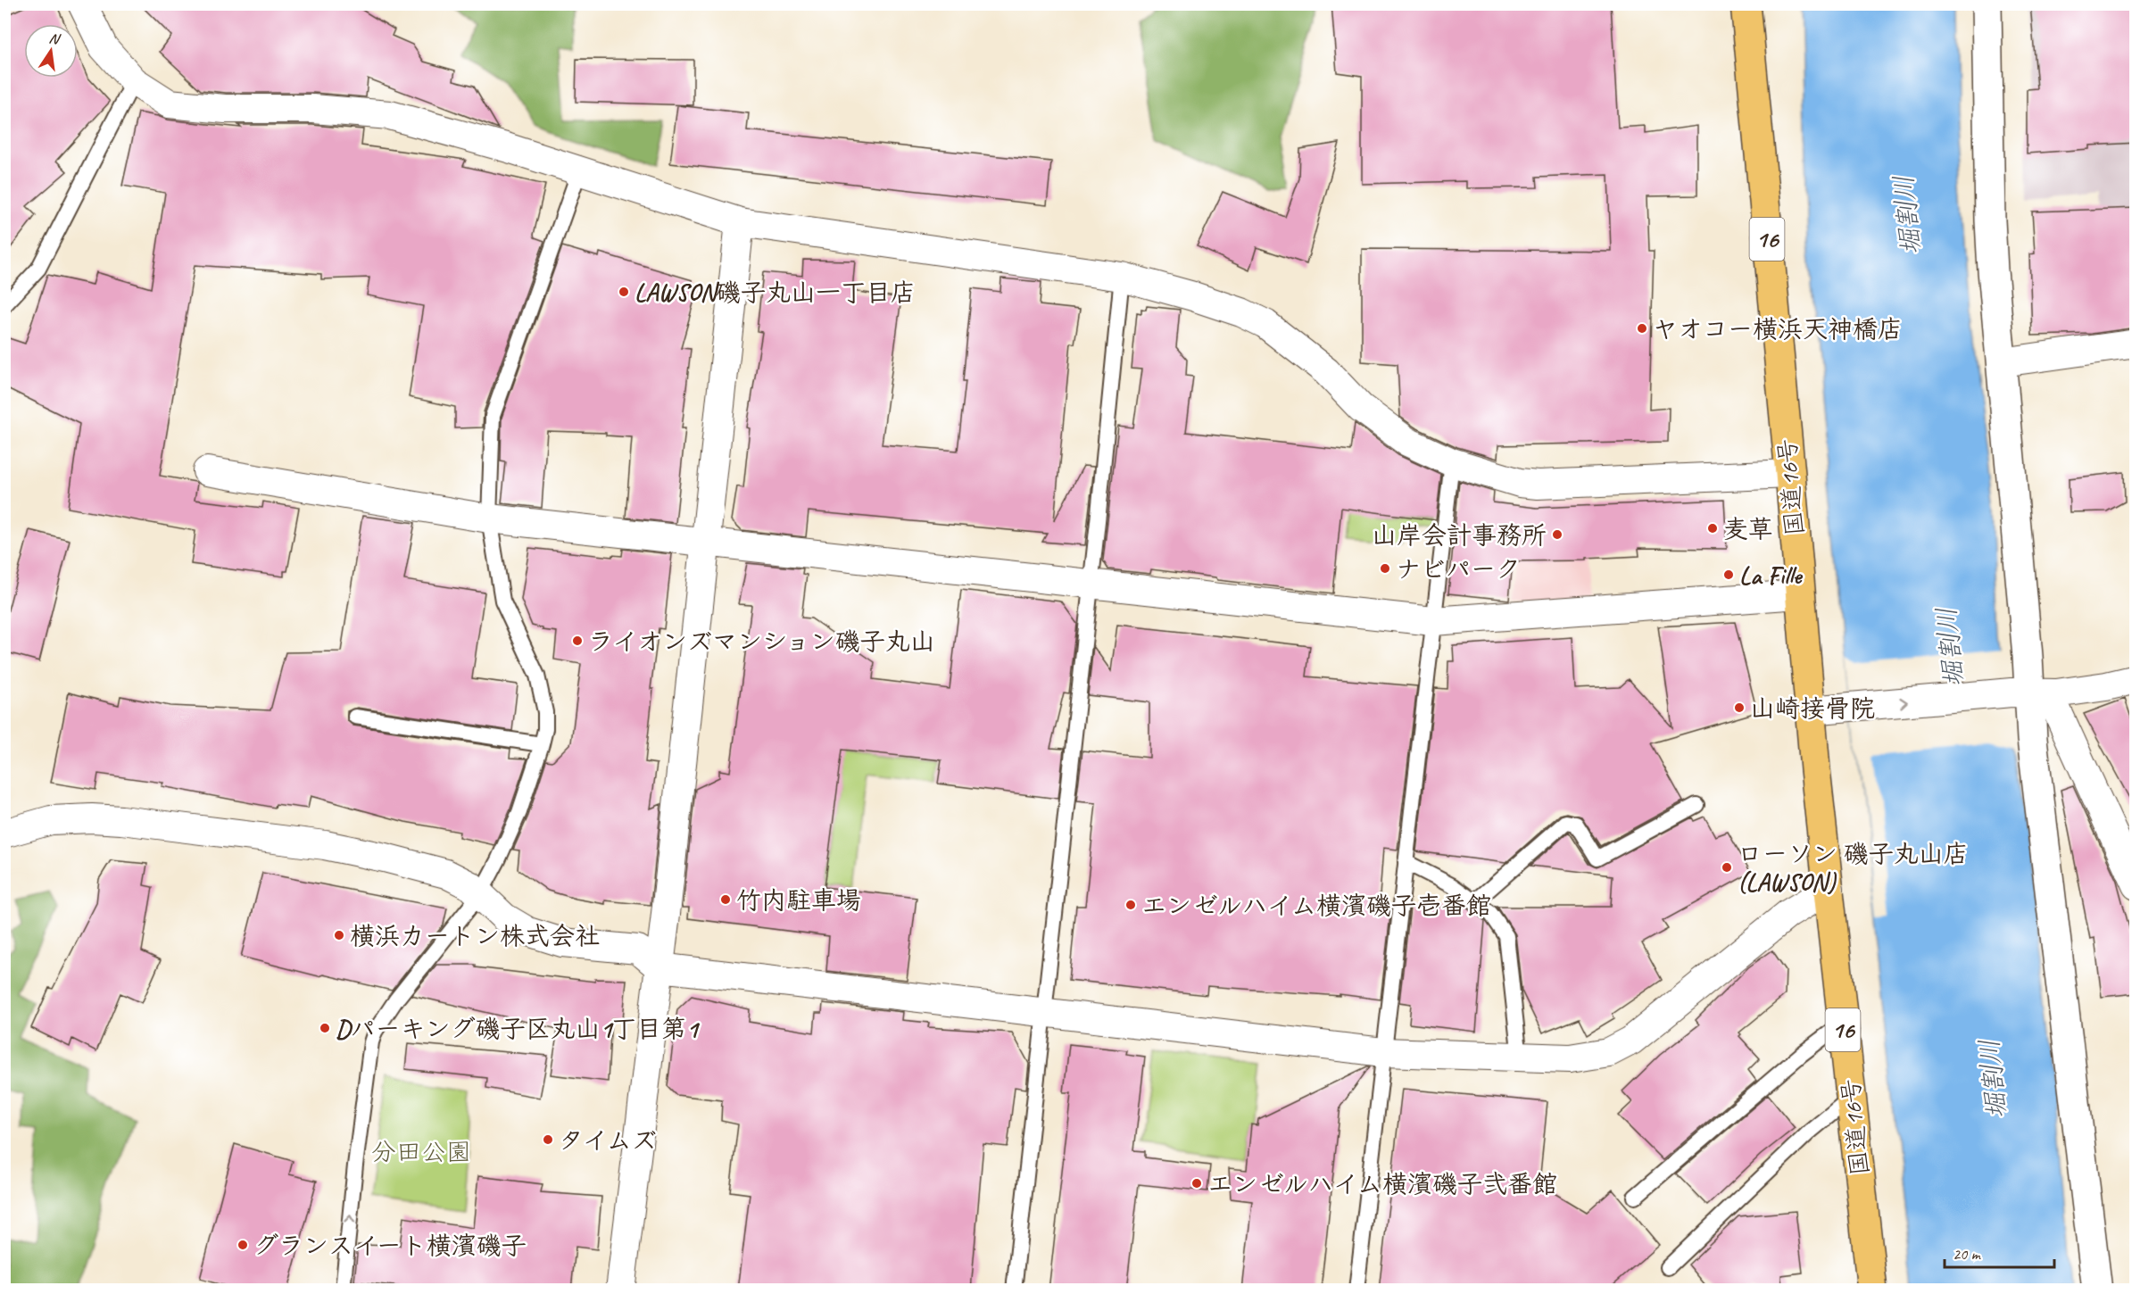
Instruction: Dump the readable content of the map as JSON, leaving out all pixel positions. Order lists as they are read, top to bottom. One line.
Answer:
{"streets":{"highway":["16","国道16号"]},"water":["堀割川"],"parks":["分田公園"],"places":["LAWSON磯子丸山一丁目店","ヤオコー横浜天神橋店","麦草","山岸会計事務所","ナビパーク","La Fille","ライオンズマンション磯子丸山","山崎接骨院","ローソン 磯子丸山店 (LAWSON)","竹内駐車場","エンゼルハイム横濱磯子壱番館","横浜カートン株式会社","Dパーキング磯子区丸山1丁目第1","タイムズ","エンゼルハイム横濱磯子弐番館","グランスイート横濱磯子"],"scale_bar":"20 m","north":"top"}
